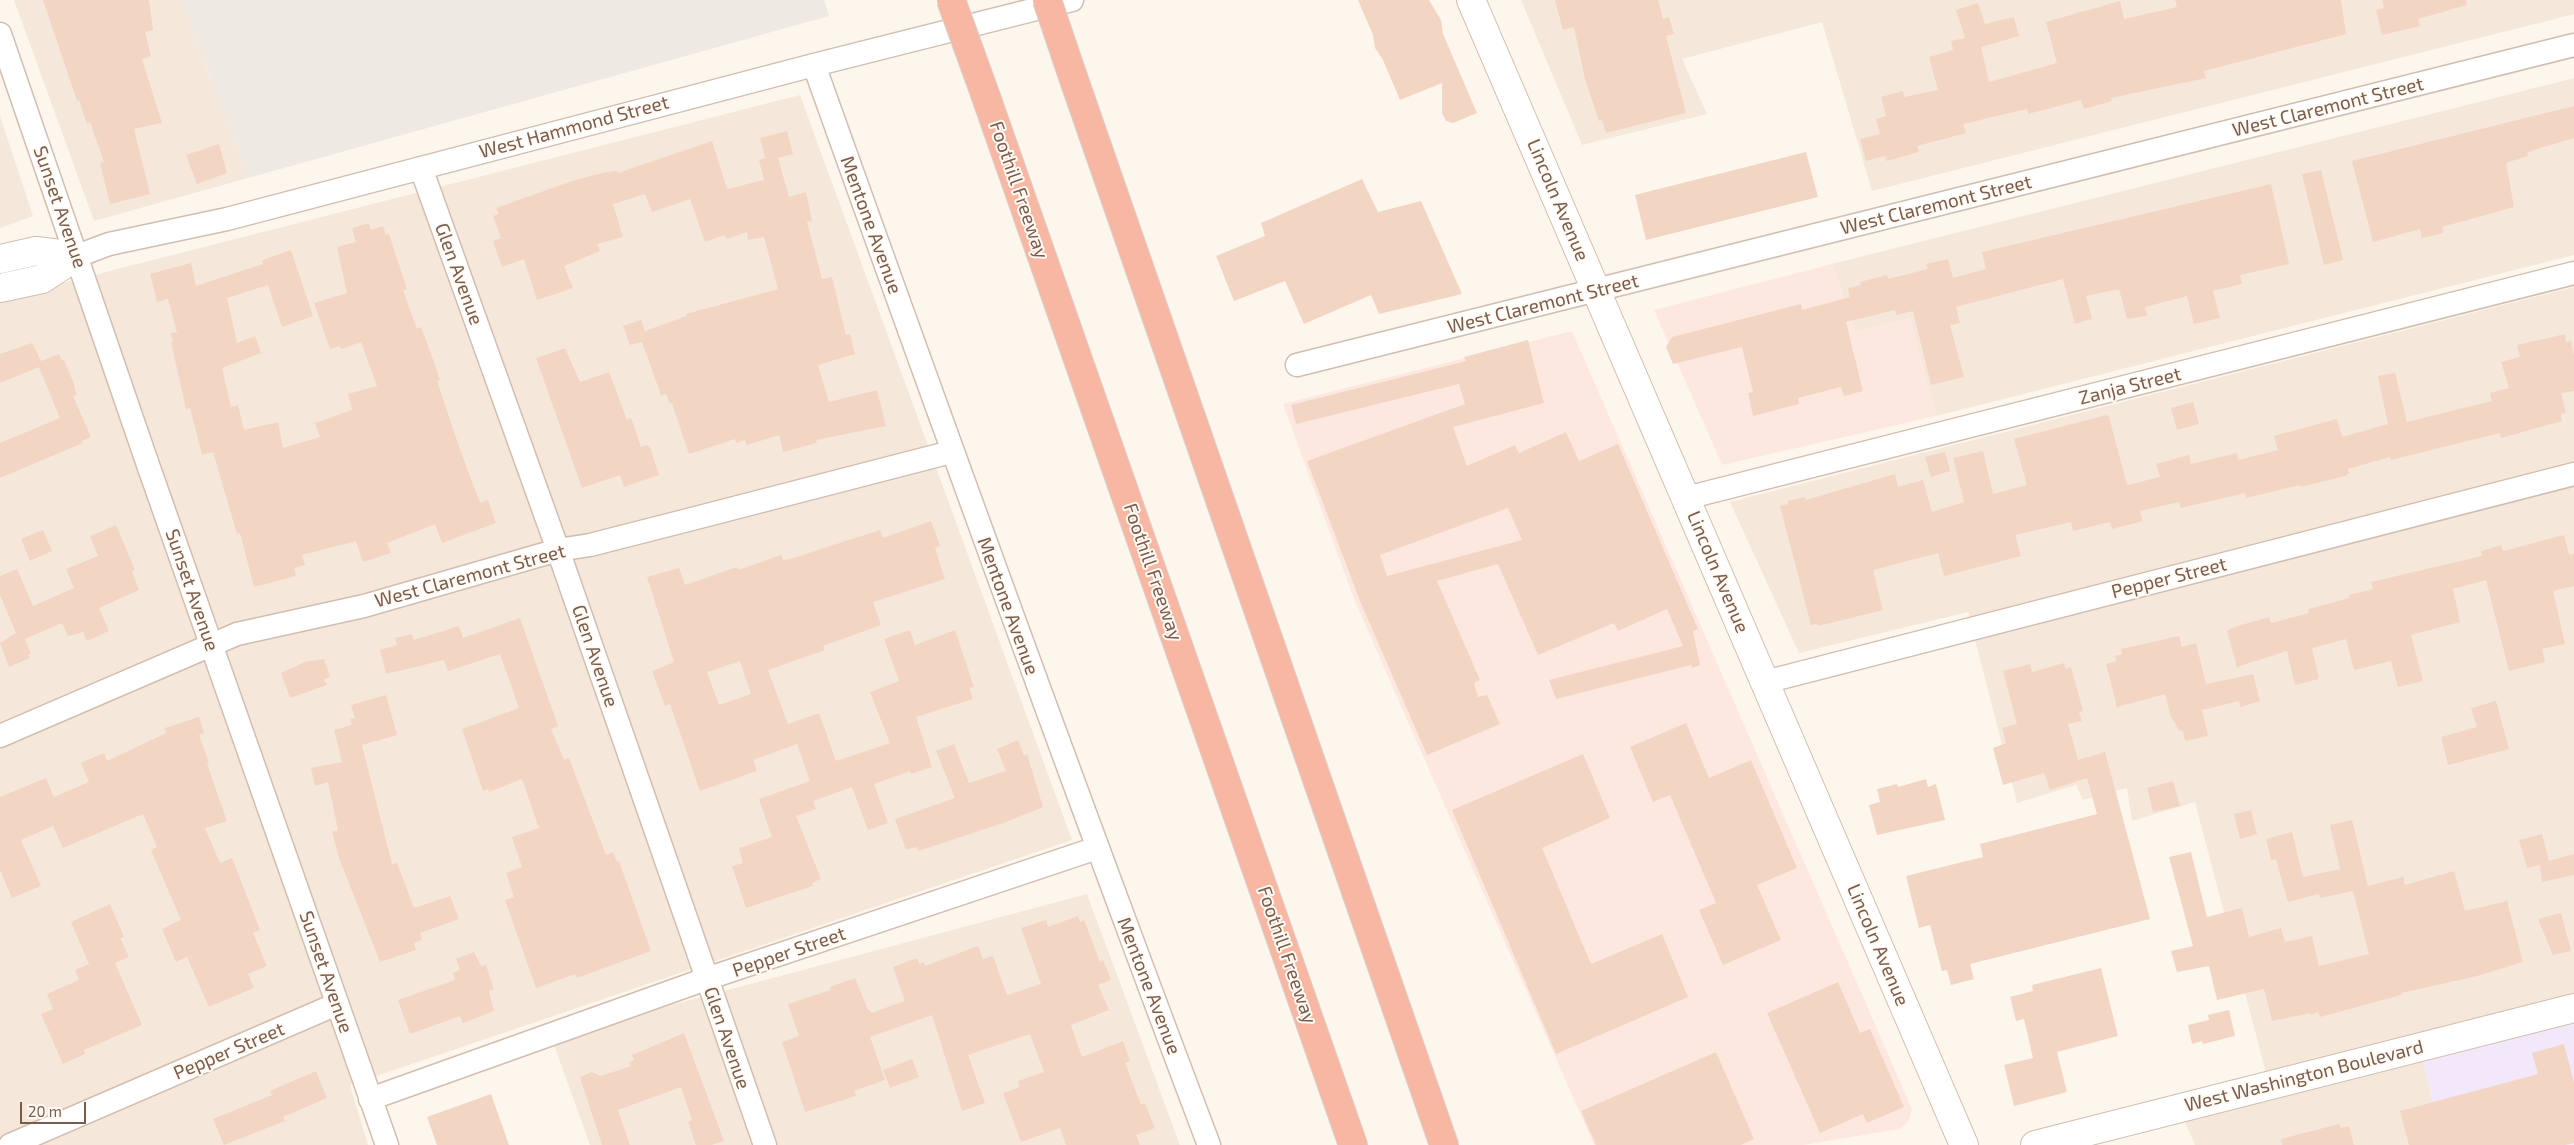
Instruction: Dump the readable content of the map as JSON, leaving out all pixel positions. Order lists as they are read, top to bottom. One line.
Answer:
{"streets":{"highway":["Foothill Freeway"],"main road":["West Hammond Street","Lincoln Avenue","West Washington Boulevard"],"street":["West Claremont Street","Sunset Avenue","Mentone Avenue","Glen Avenue","Zanja Street","Pepper Street"]},"crossings":[["West Claremont Street","Lincoln Avenue"],["West Claremont Street","Sunset Avenue"],["West Claremont Street","Mentone Avenue"],["West Claremont Street","Glen Avenue"],["West Hammond Street","Sunset Avenue"],["West Hammond Street","Mentone Avenue"],["West Hammond Street","Glen Avenue"],["Lincoln Avenue","Zanja Street"],["Lincoln Avenue","Pepper Street"],["Sunset Avenue","Pepper Street"],["Mentone Avenue","Pepper Street"],["Glen Avenue","Pepper Street"]],"scale_bar":"20 m"}
